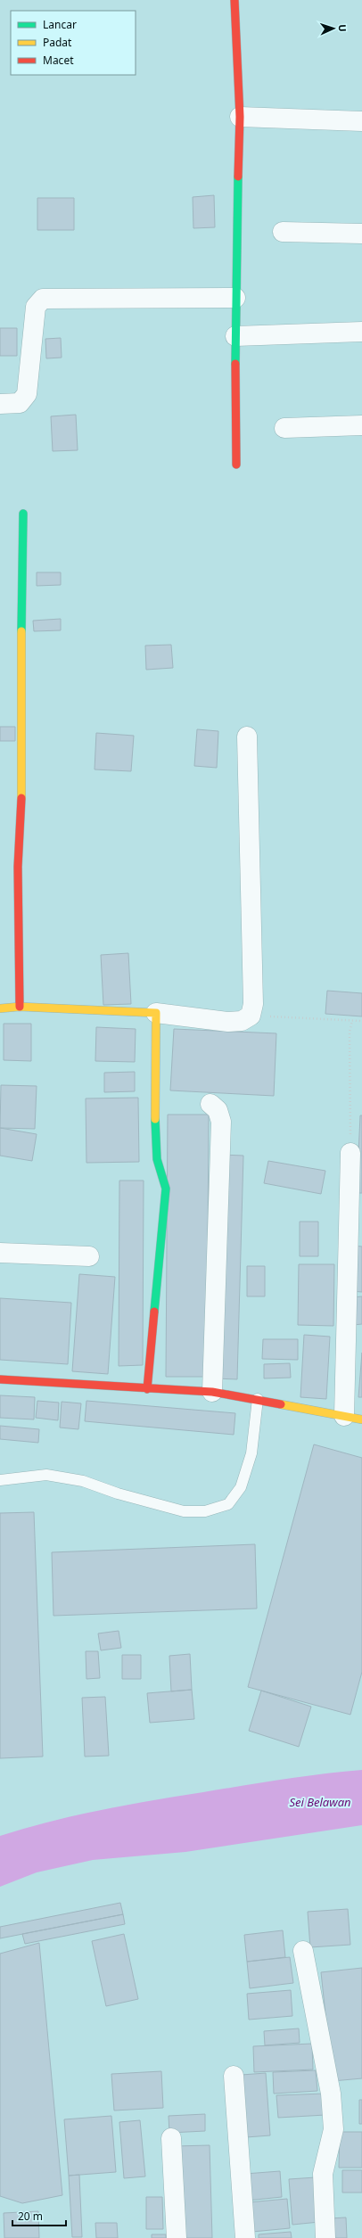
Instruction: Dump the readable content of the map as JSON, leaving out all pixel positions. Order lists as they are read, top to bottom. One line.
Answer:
{"water":["Sei Belawan"],"legend":["Lancar","Padat","Macet"],"scale_bar":"20 m","north":"right"}
